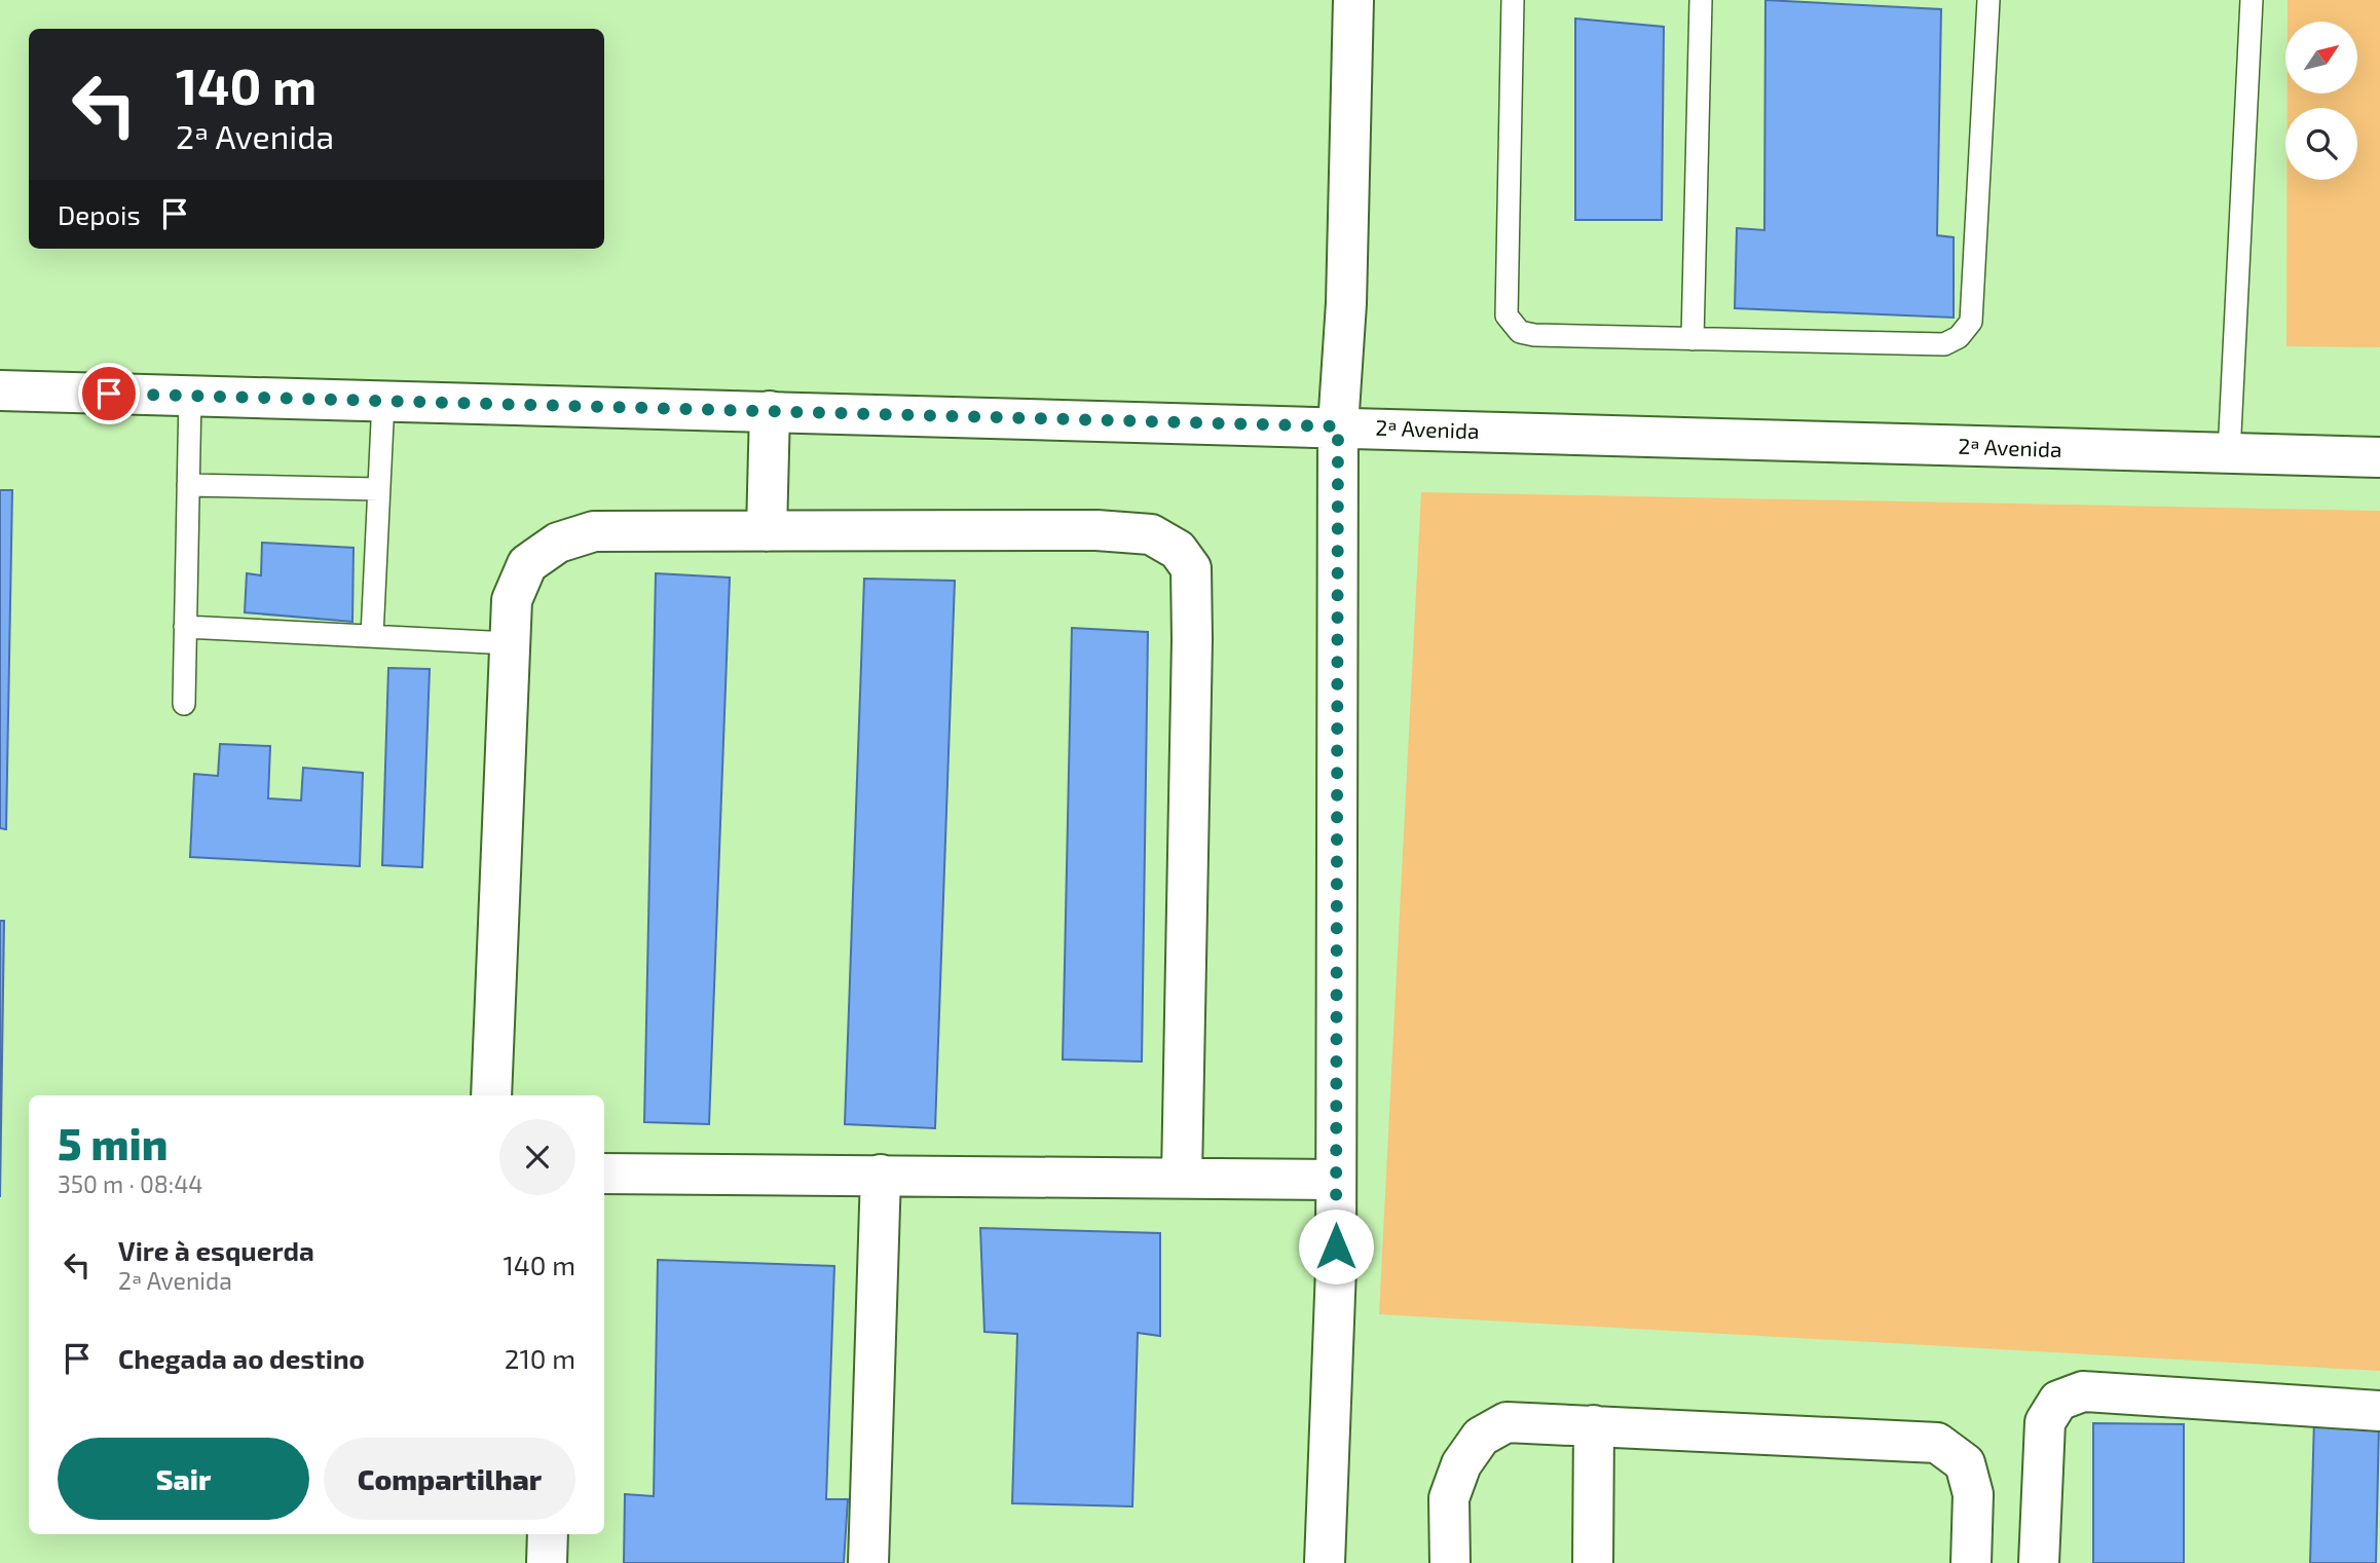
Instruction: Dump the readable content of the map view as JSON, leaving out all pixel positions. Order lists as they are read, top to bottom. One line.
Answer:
{"streets":{"street":["2ª Avenida"]},"north":"top right","page":{"turn":["140 m","2ª Avenida"],"then":"Depois","heading":["5 min","350 m · 08:44"],"list":[{"name":"Vire à esquerda","note":"2ª Avenida","value":"140 m"},{"name":"Chegada ao destino","value":"210 m"}],"buttons":["Sair","Compartilhar"]}}
